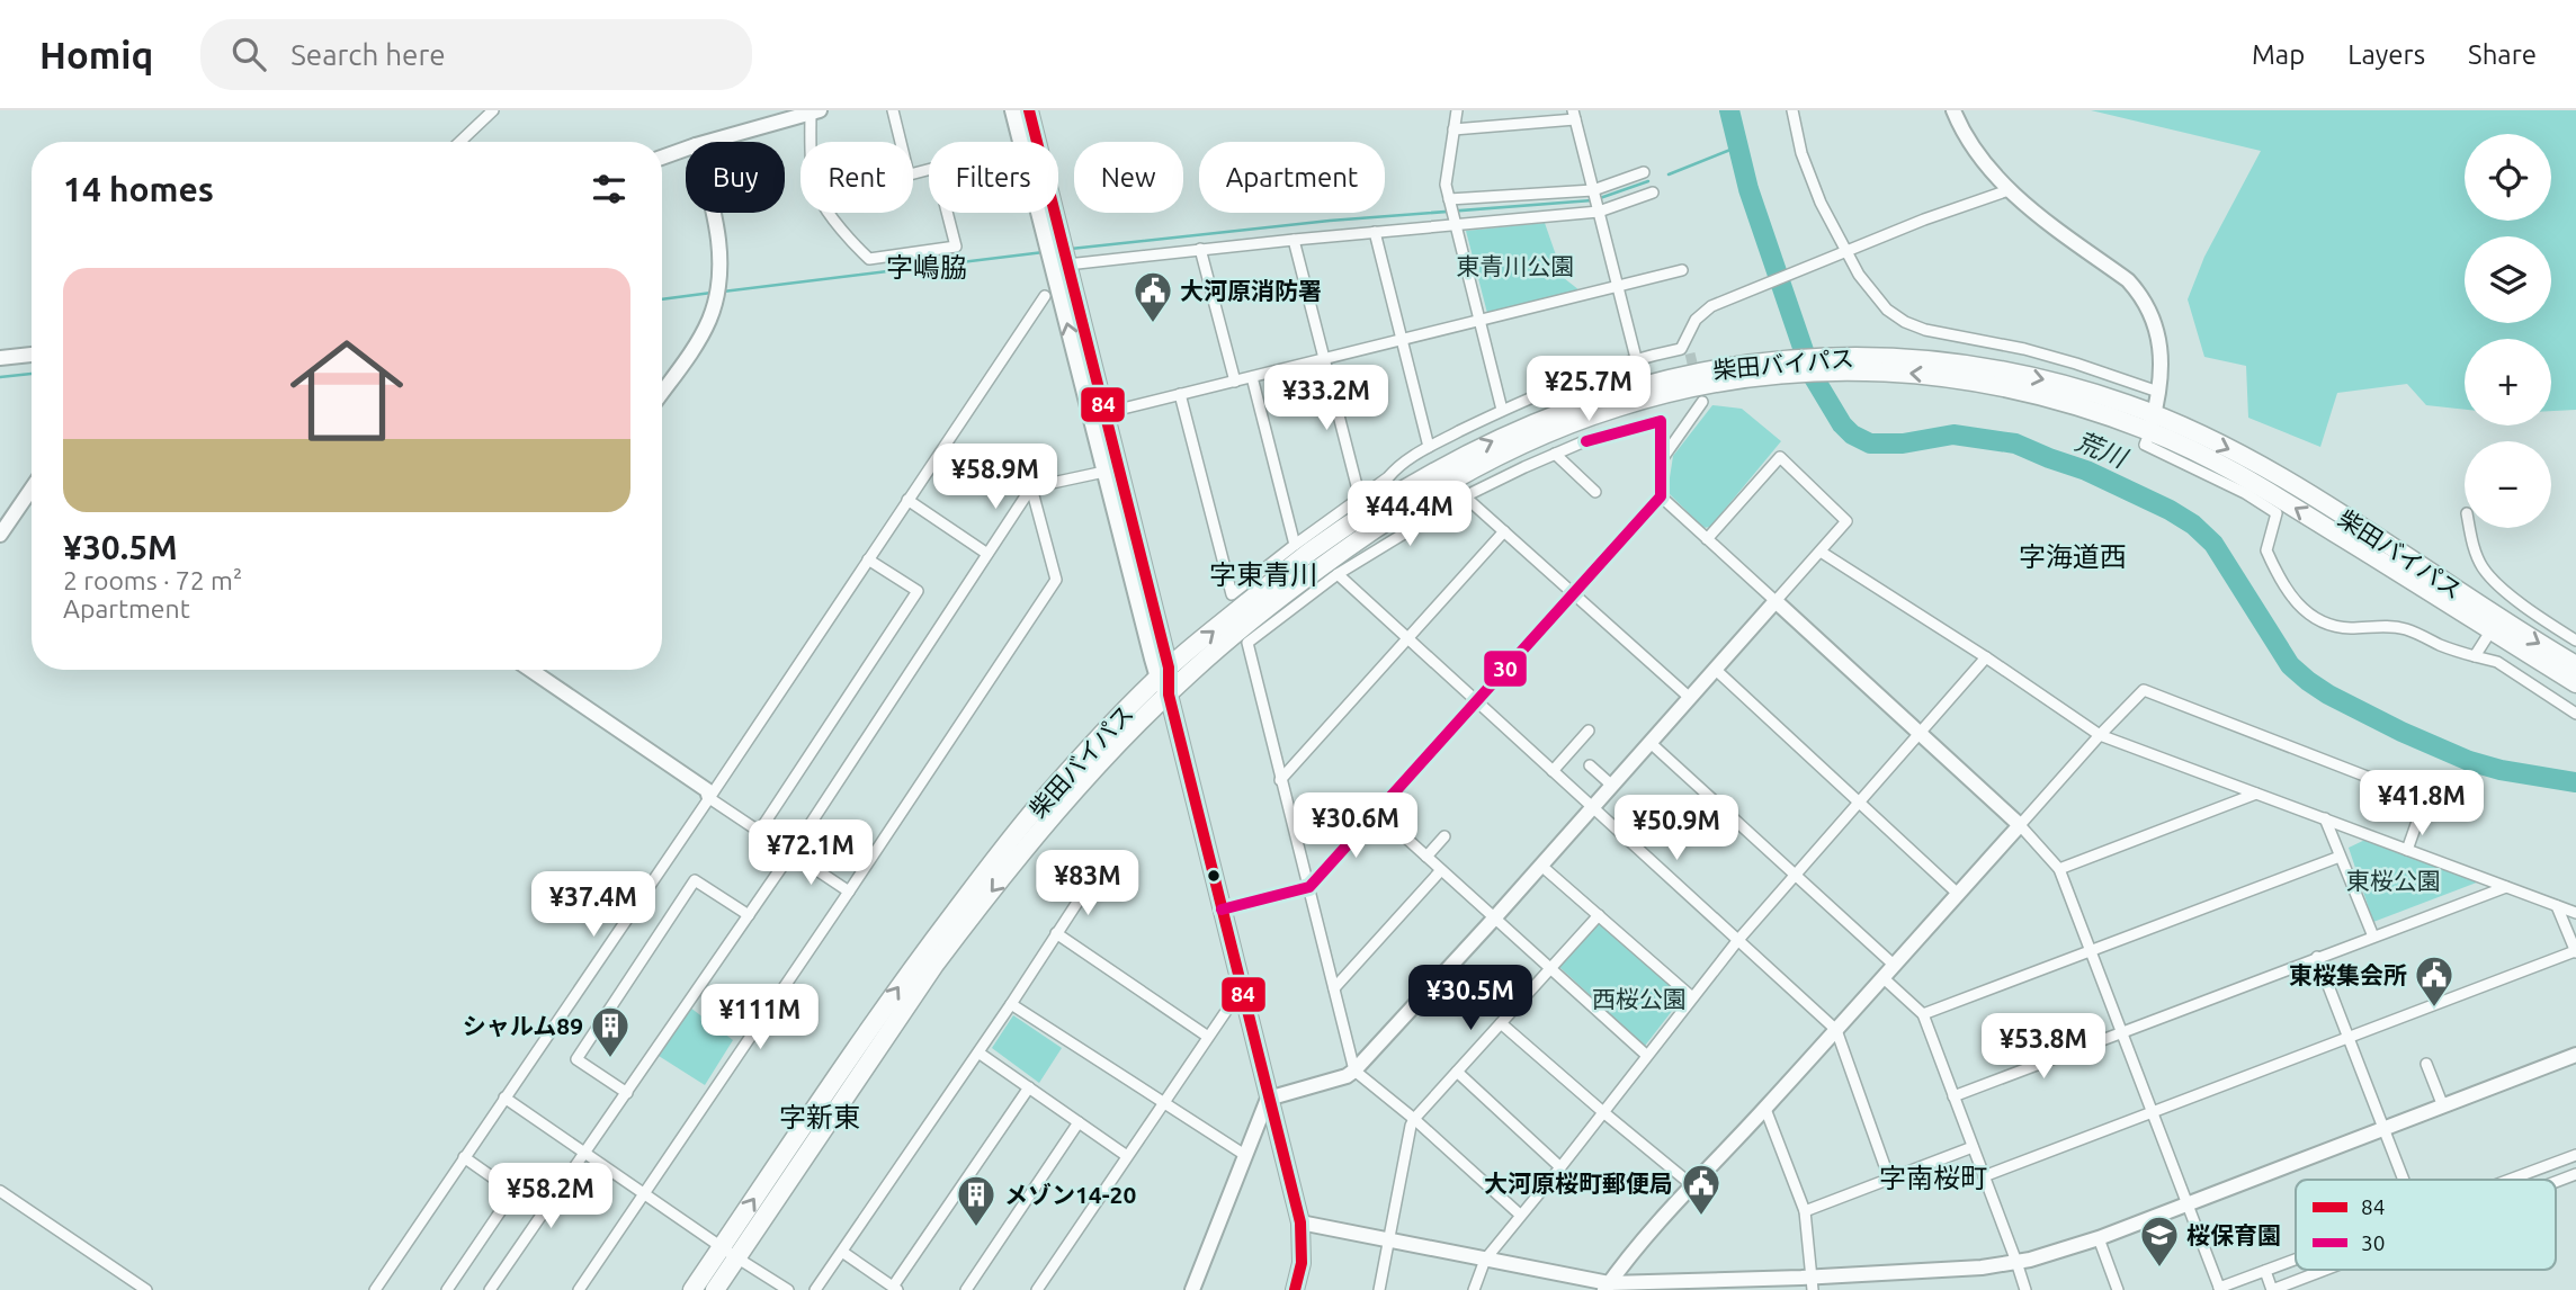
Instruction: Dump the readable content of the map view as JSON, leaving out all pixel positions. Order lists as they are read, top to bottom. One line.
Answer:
{"streets":{"highway":["柴田バイパス"]},"districts":["字嶋脇","字海道西","字東青川","字新東","字南桜町"],"water":["荒川"],"parks":["東青川公園","東桜公園","西桜公園"],"places":{"public building":["大河原消防署","東桜集会所","大河原桜町郵便局"],"building":["シャルム89","メゾン14-20"],"school or university":["桜保育園"]},"lines":["transit line 84","transit line 30"],"legend":["84","30"],"page":{"header":"Homiq","search":"Search here","nav":["Map","Layers","Share"],"map_buttons":["+","−"],"chip":["Buy","Rent","Filters","New","Apartment"],"heading":"14 homes","list":[{"name":"¥30.5M","note":"2 rooms · 72 m² · Apartment"}],"price":["¥25.7M","¥33.2M","¥58.9M","¥44.4M","¥41.8M","¥30.6M","¥50.9M","¥72.1M","¥83M","¥37.4M","¥30.5M","¥111M","¥53.8M","¥58.2M"]}}
